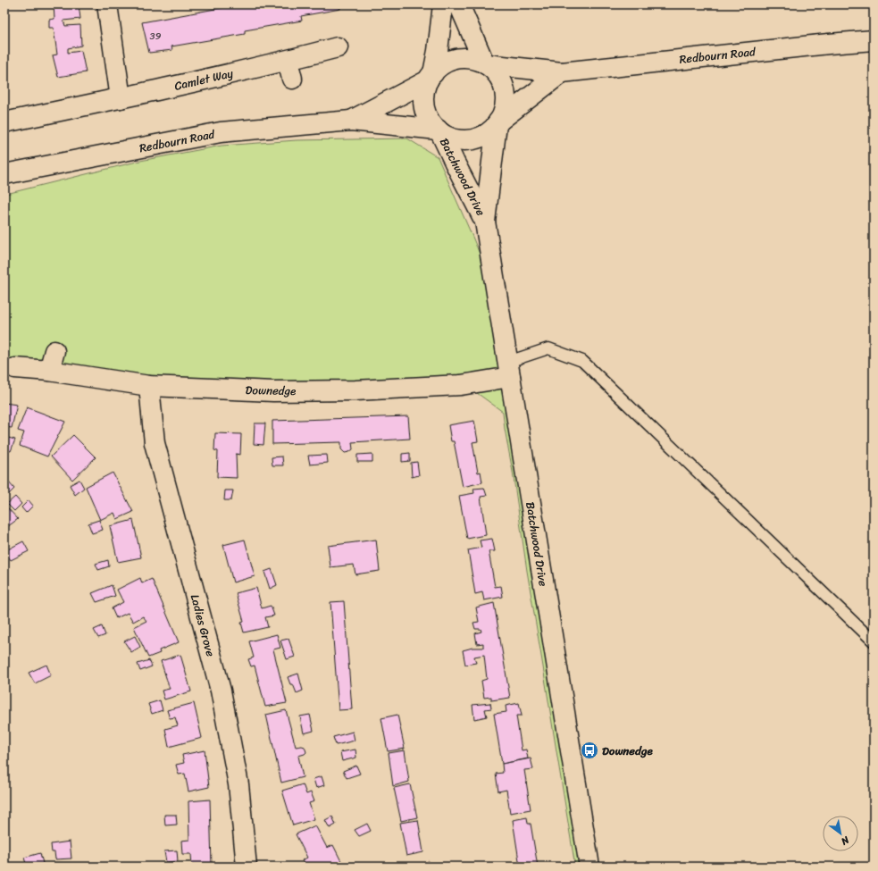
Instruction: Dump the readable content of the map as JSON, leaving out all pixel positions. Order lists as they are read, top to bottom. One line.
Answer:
{"streets":{"street":["Redbourn Road","Camlet Way","Batchwood Drive","Downedge","Ladies Grove"]},"crossings":[["Redbourn Road","Batchwood Drive"],["Batchwood Drive","Downedge"],["Downedge","Ladies Grove"]],"places":{"bus stop":["Downedge"]},"house_numbers":["39"],"north":"bottom right"}
